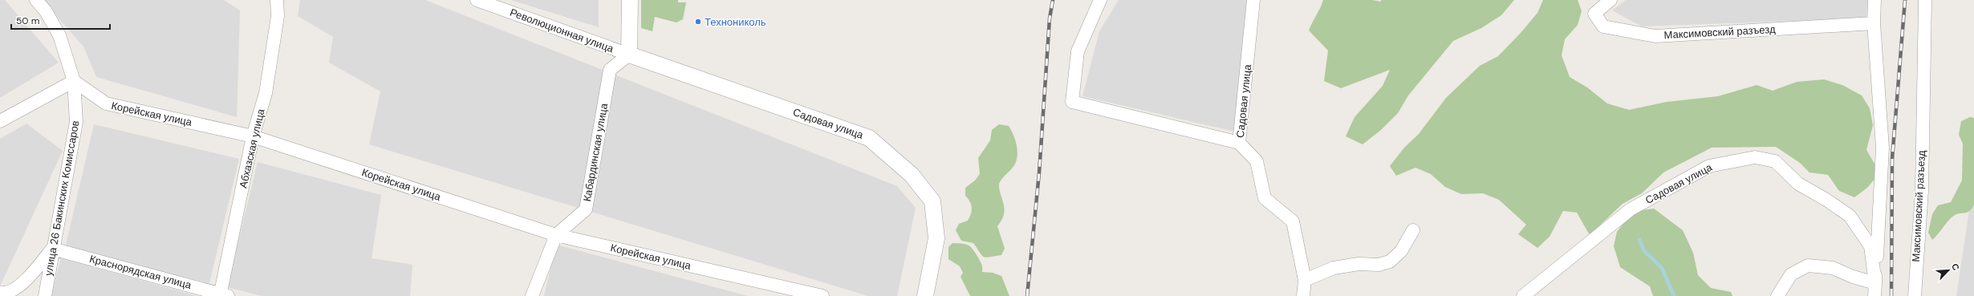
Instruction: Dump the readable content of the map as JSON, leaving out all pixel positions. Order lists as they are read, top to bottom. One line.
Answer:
{"streets":{"street":["Революционная улица","Максимовский разъезд","Садовая улица","Корейская улица","Абхазская улица","Кабардинская улица","улица 26 Бакинских Комиссаров","Краснорядская улица"]},"crossings":[["Революционная улица","Садовая улица"],["Революционная улица","Кабардинская улица"],["Садовая улица","Кабардинская улица"],["Корейская улица","Абхазская улица"],["Корейская улица","Кабардинская улица"],["Корейская улица","улица 26 Бакинских Комиссаров"],["Абхазская улица","Краснорядская улица"],["улица 26 Бакинских Комиссаров","Краснорядская улица"]],"places":["Технониколь"],"scale_bar":"50 m","north":"top right"}
